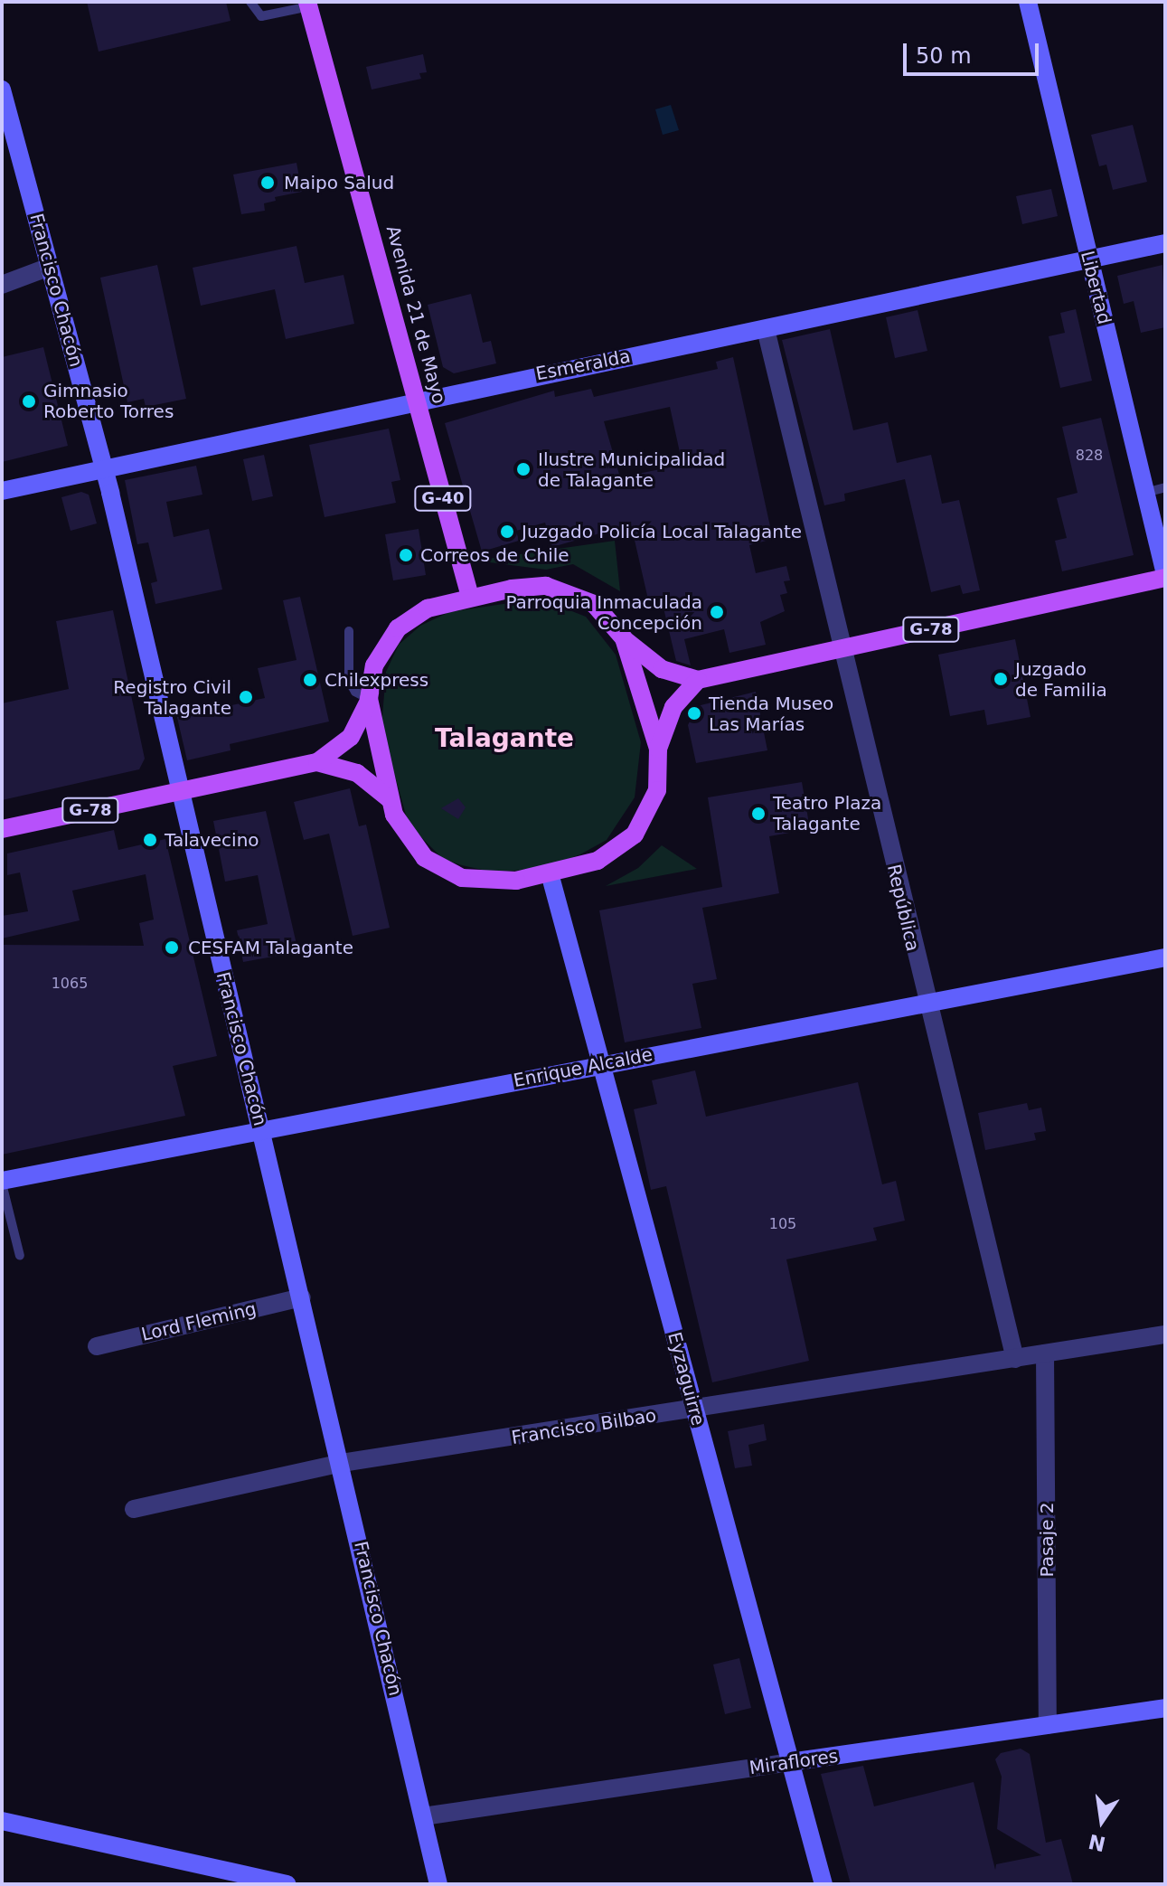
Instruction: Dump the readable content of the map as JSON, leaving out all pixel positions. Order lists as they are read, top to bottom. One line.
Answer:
{"streets":{"main road":["Avenida 21 de Mayo","G-40","G-78"],"street":["Libertad","Francisco Chacón","Esmeralda","República","Enrique Alcalde","Lord Fleming","Eyzaguirre","Francisco Bilbao","Pasaje 2","Miraflores"]},"crossings":[["Libertad","Esmeralda"],["Libertad","G-78"],["Francisco Chacón","Esmeralda"],["Francisco Chacón","G-78"],["Francisco Chacón","Enrique Alcalde"],["Francisco Chacón","Lord Fleming"],["Francisco Chacón","Francisco Bilbao"],["Francisco Chacón","Miraflores"],["Avenida 21 de Mayo","Esmeralda"],["Avenida 21 de Mayo","G-78"],["Esmeralda","República"],["G-78","República"],["G-78","Eyzaguirre"],["República","Enrique Alcalde"],["República","Francisco Bilbao"],["Enrique Alcalde","Eyzaguirre"],["Eyzaguirre","Francisco Bilbao"],["Eyzaguirre","Miraflores"],["Francisco Bilbao","Pasaje 2"],["Pasaje 2","Miraflores"]],"districts":["Talagante"],"places":["Maipo Salud","Gimnasio Roberto Torres","Ilustre Municipalidad de Talagante","Juzgado Policía Local Talagante","Correos de Chile","Parroquia Inmaculada Concepción","Juzgado de Familia","Chilexpress","Registro Civil Talagante","Tienda Museo Las Marías","Teatro Plaza Talagante","Talavecino","CESFAM Talagante"],"house_numbers":["828","1065","105"],"scale_bar":"50 m","north":"bottom"}
